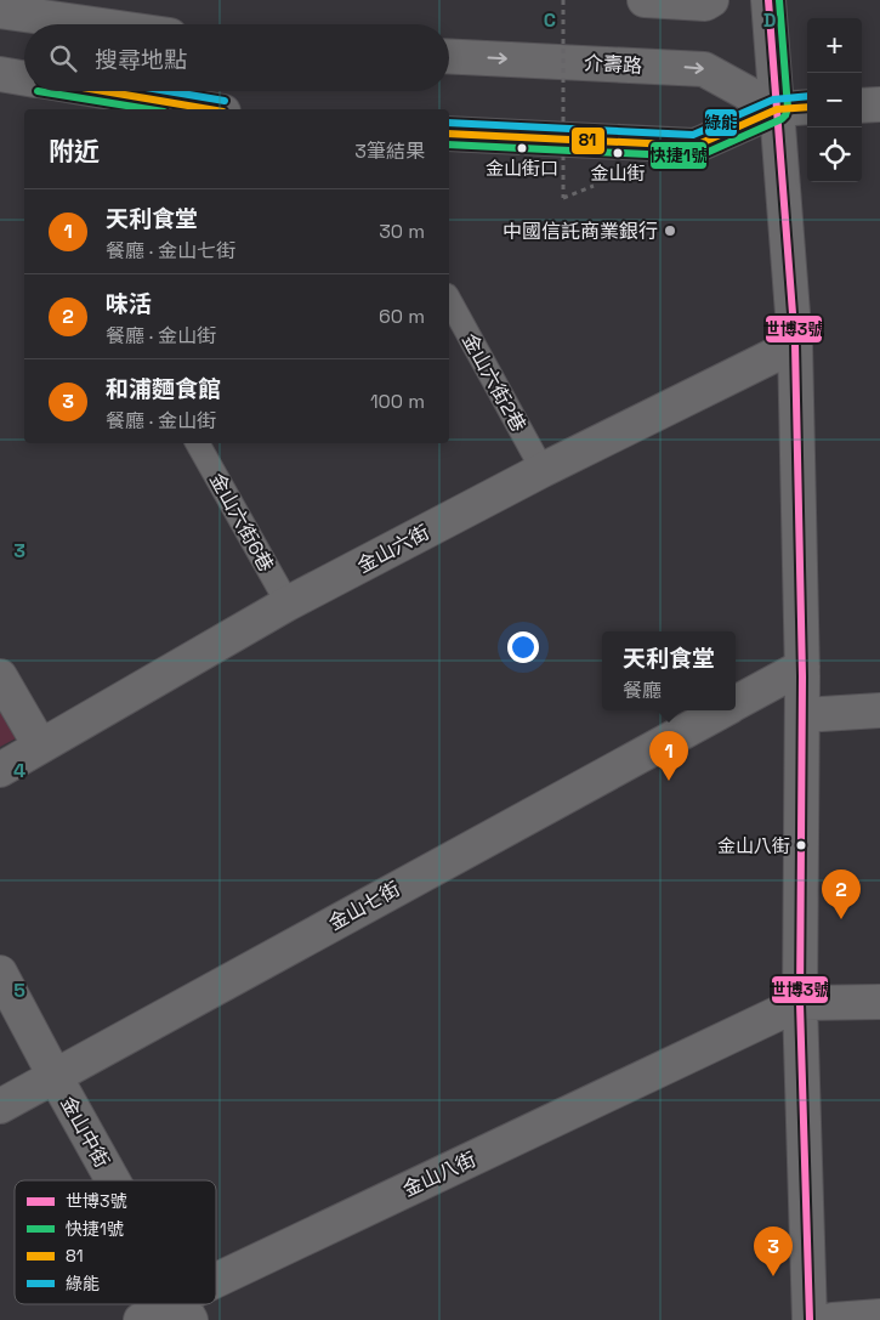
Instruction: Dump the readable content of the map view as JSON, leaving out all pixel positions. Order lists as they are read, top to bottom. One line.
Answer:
{"streets":{"street":["介壽路","金山六街","金山七街","金山中街","金山八街"],"lane":["金山六街2巷","金山六街6巷"]},"crossings":[["金山六街2巷","金山六街"],["金山六街6巷","金山六街"],["金山七街","金山中街"]],"places":["金山街口","金山街","中國信託商業銀行","金山八街"],"lines":["transit line 世博3號","transit line 快捷1號","transit line 81","transit line 綠能"],"legend":["世博3號","快捷1號","81","綠能"],"page":{"map_buttons":["+","−"],"search":"搜尋地點","heading":["附近","3筆結果"],"list":[{"mark":"1","name":"天利食堂","note":"餐廳 · 金山七街","value":"30 m"},{"mark":"2","name":"味活","note":"餐廳 · 金山街","value":"60 m"},{"mark":"3","name":"和浦麵食館","note":"餐廳 · 金山街","value":"100 m"}],"popup":["天利食堂","餐廳"],"pins":["1","2","3"]},"grid":{"columns":["C","D"],"rows":["3","4","5"]}}
